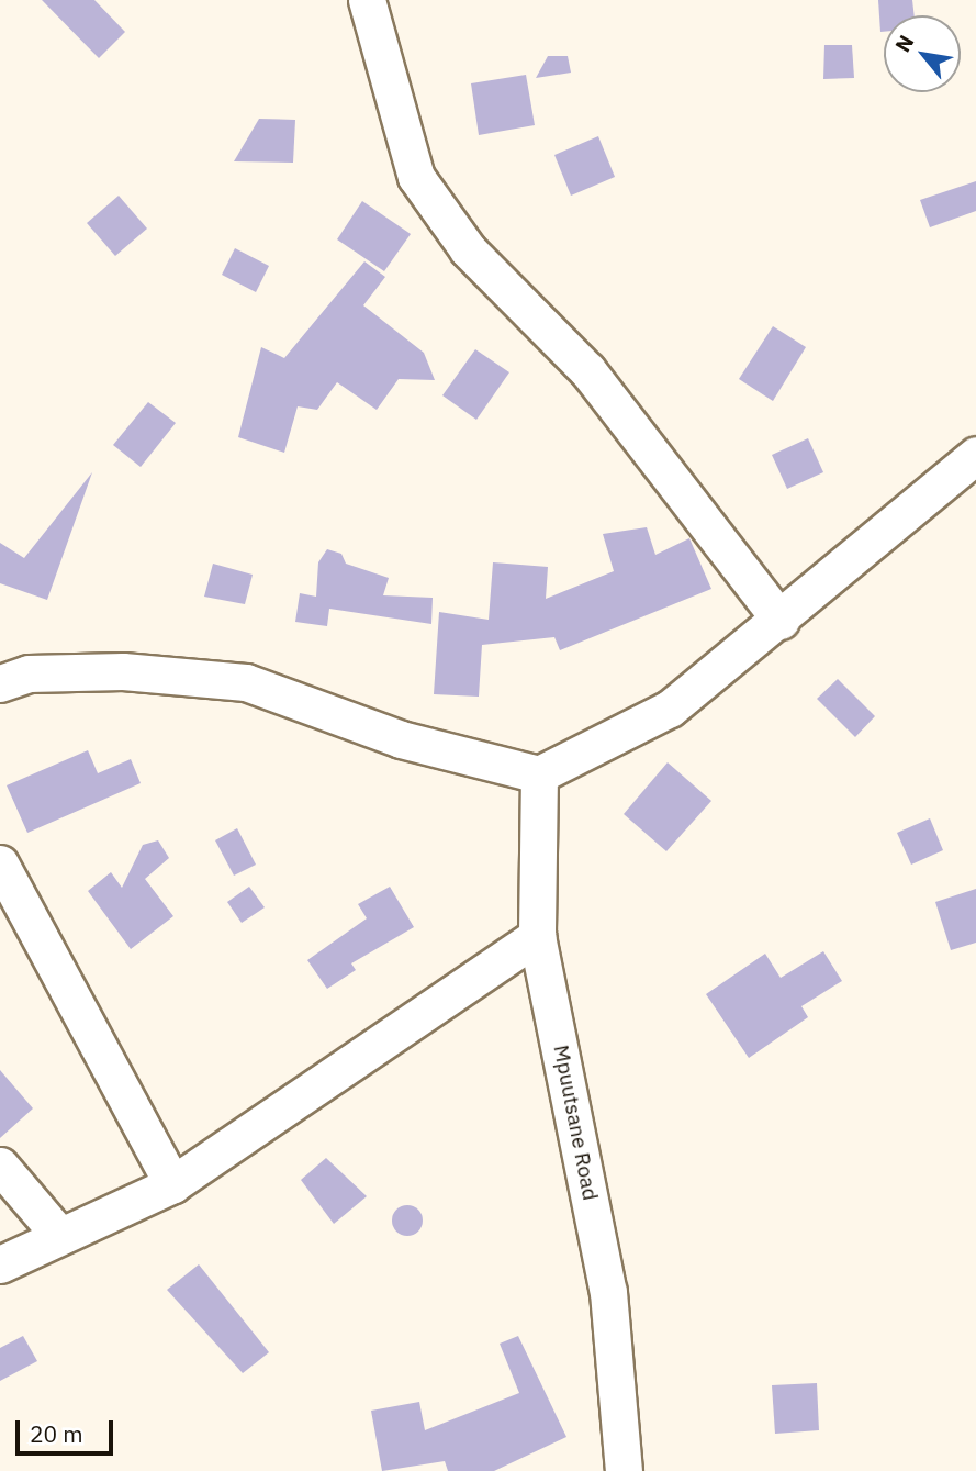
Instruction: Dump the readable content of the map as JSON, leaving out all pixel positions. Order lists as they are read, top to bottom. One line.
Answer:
{"streets":{"street":["Mpuutsane Road"]},"scale_bar":"20 m","north":"top left"}
